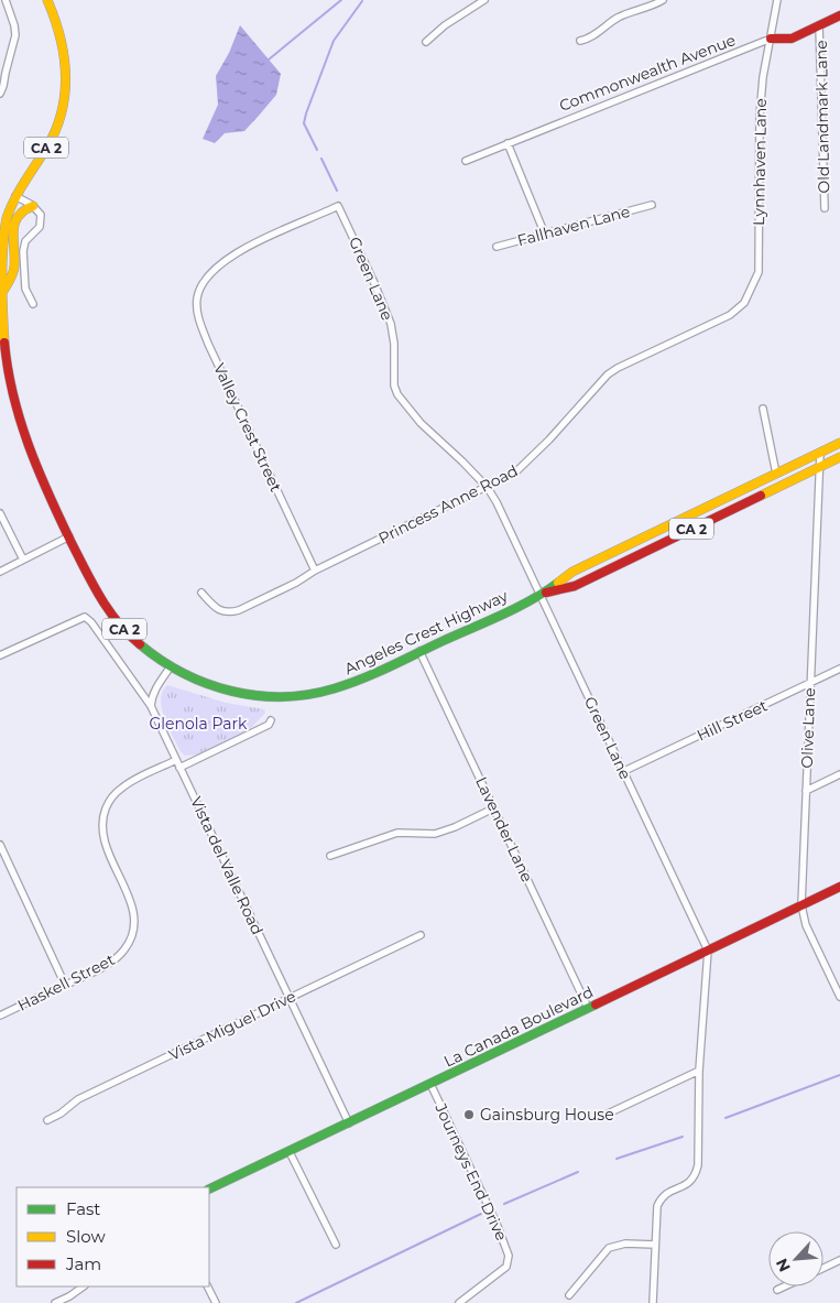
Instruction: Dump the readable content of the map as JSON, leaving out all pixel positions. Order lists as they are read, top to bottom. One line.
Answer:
{"streets":{"main road":["Commonwealth Avenue","CA 2","Angeles Crest Highway","La Canada Boulevard"],"street":["Old Landmark Lane","Lynnhaven Lane","Fallhaven Lane","Green Lane","Valley Crest Street","Princess Anne Road","Hill Street","Olive Lane","Lavender Lane","Vista del Valle Road","Haskell Street","Vista Miguel Drive","Journeys End Drive"]},"crossings":[["Commonwealth Avenue","Old Landmark Lane"],["Commonwealth Avenue","Lynnhaven Lane"],["Lynnhaven Lane","Princess Anne Road"],["Green Lane","Valley Crest Street"],["Green Lane","Princess Anne Road"],["Green Lane","Angeles Crest Highway"],["Green Lane","Hill Street"],["Green Lane","La Canada Boulevard"],["Valley Crest Street","Princess Anne Road"],["Angeles Crest Highway","Olive Lane"],["Angeles Crest Highway","Lavender Lane"],["Hill Street","Olive Lane"],["Olive Lane","La Canada Boulevard"],["Lavender Lane","La Canada Boulevard"],["Vista del Valle Road","Haskell Street"],["Vista del Valle Road","Vista Miguel Drive"],["Vista del Valle Road","La Canada Boulevard"],["La Canada Boulevard","Journeys End Drive"]],"parks":["Glenola Park"],"places":["Gainsburg House"],"legend":["Fast","Slow","Jam"],"north":"bottom left"}
